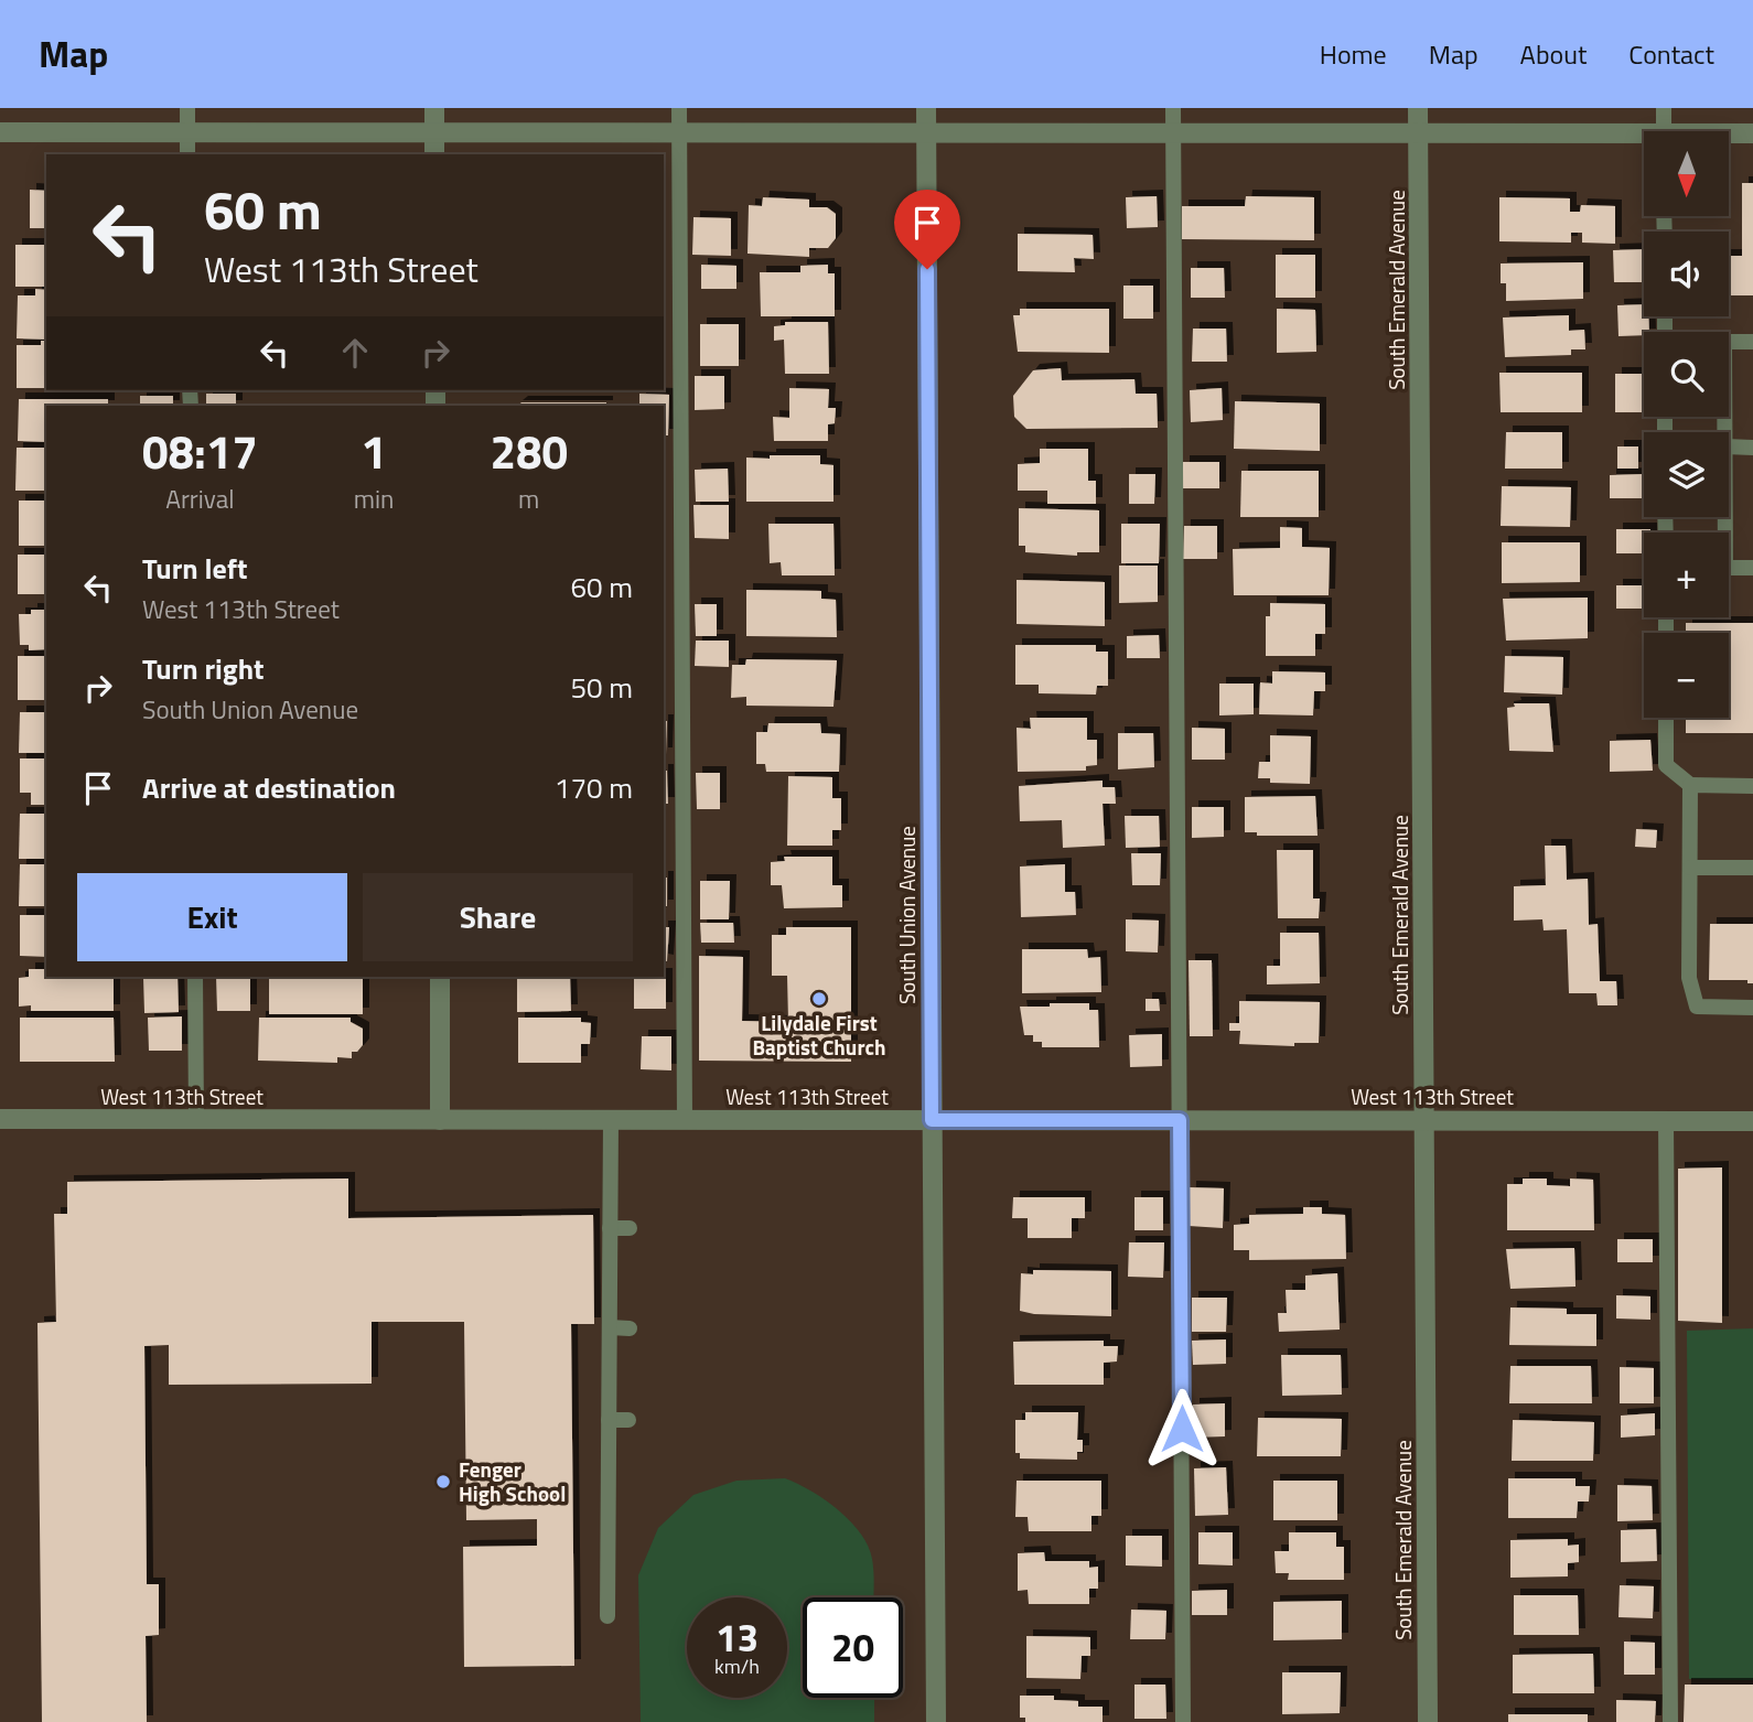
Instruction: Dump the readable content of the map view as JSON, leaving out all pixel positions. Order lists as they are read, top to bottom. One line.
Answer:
{"streets":{"street":["South Emerald Avenue","South Union Avenue","West 113th Street"]},"crossings":[["South Emerald Avenue","West 113th Street"],["South Union Avenue","West 113th Street"]],"places":["Lilydale First Baptist Church","Fenger High School"],"north":"bottom","page":{"header":"Map","nav":["Home","Map","About","Contact"],"map_buttons":["+","−"],"turn":["60 m","West 113th Street"],"eta":["08:17","Arrival","1","min","280","m"],"list":[{"name":"Turn left","note":"West 113th Street","value":"60 m"},{"name":"Turn right","note":"South Union Avenue","value":"50 m"},{"name":"Arrive at destination","value":"170 m"}],"buttons":["Exit","Share"],"speed":"13 km/h","limit":"20"}}
